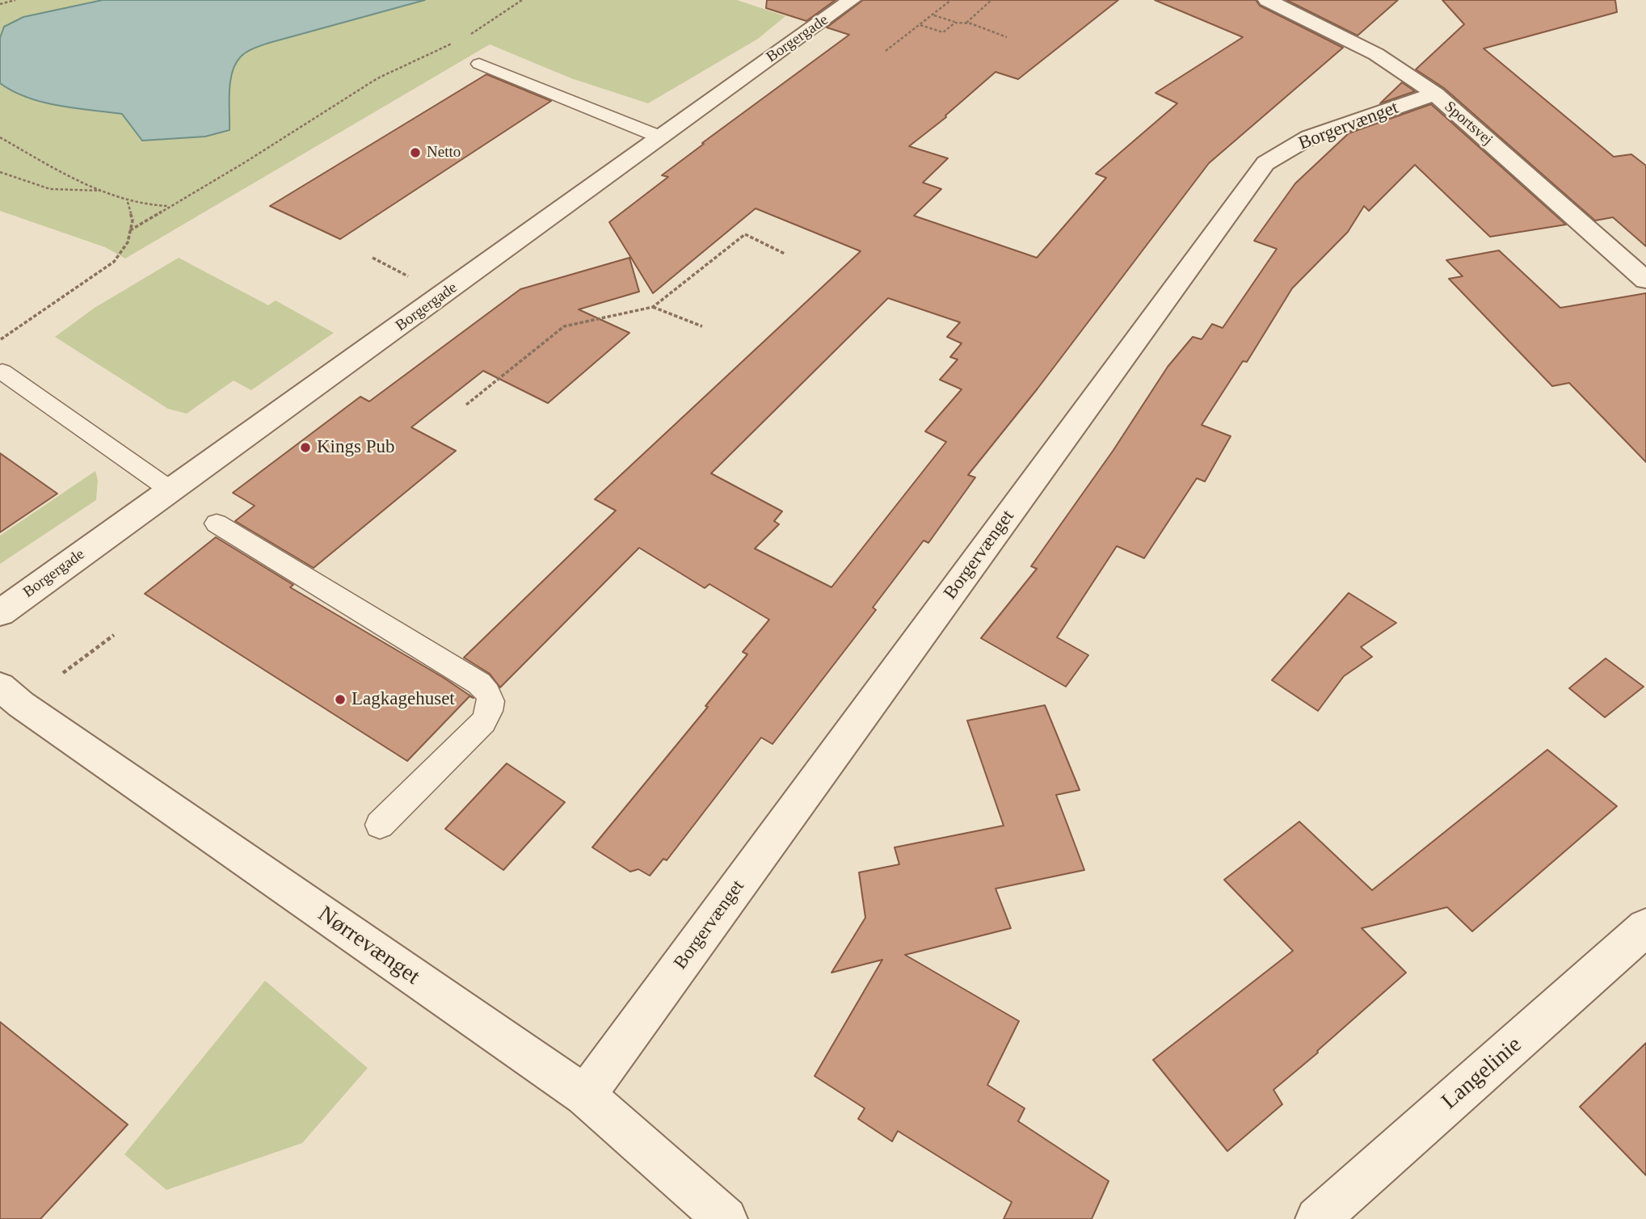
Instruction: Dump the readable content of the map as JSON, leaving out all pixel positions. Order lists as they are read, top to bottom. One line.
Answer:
{"streets":{"street":["Borgergade","Sportsvej","Borgervænget","Nørrevænget","Langelinie"]},"crossings":[["Sportsvej","Borgervænget"],["Borgervænget","Nørrevænget"]],"places":["Netto","Kings Pub","Lagkagehuset"]}
